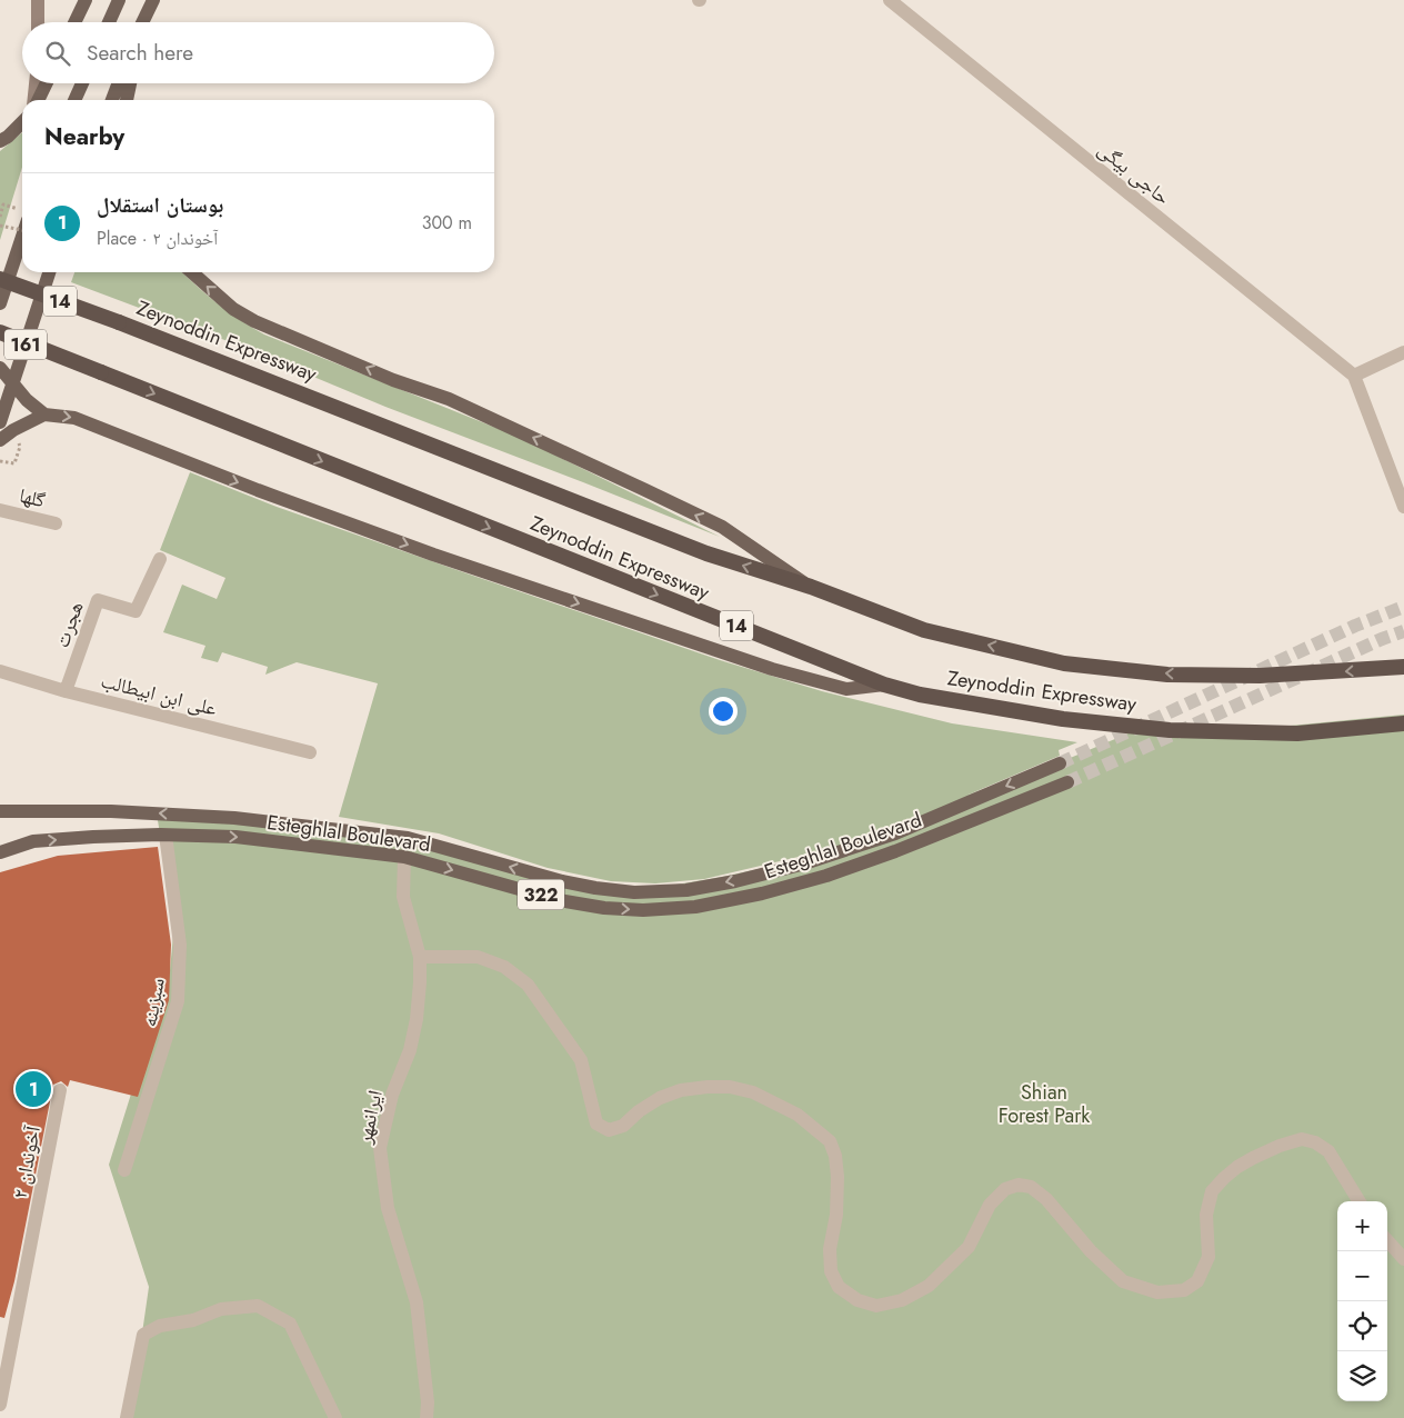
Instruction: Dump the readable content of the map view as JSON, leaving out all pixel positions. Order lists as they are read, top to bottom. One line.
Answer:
{"streets":{"highway":["14","Zeynoddin Expressway"],"main road":["161","Esteghlal Boulevard","322"],"street":["حاجی بیگی","گلها","هجرت","علی ابن ابیطالب","سبزینه","ایرانمهر","آخوندان ۲"]},"crossings":[["هجرت","علی ابن ابیطالب"],["Esteghlal Boulevard","سبزینه"],["Esteghlal Boulevard","ایرانمهر"]],"parks":["Shian Forest Park"],"page":{"search":"Search here","heading":"Nearby","list":[{"mark":"1","name":"بوستان استقلال","note":"Place · آخوندان ۲","value":"300 m"}],"pins":"1","map_buttons":["+","−"]}}
